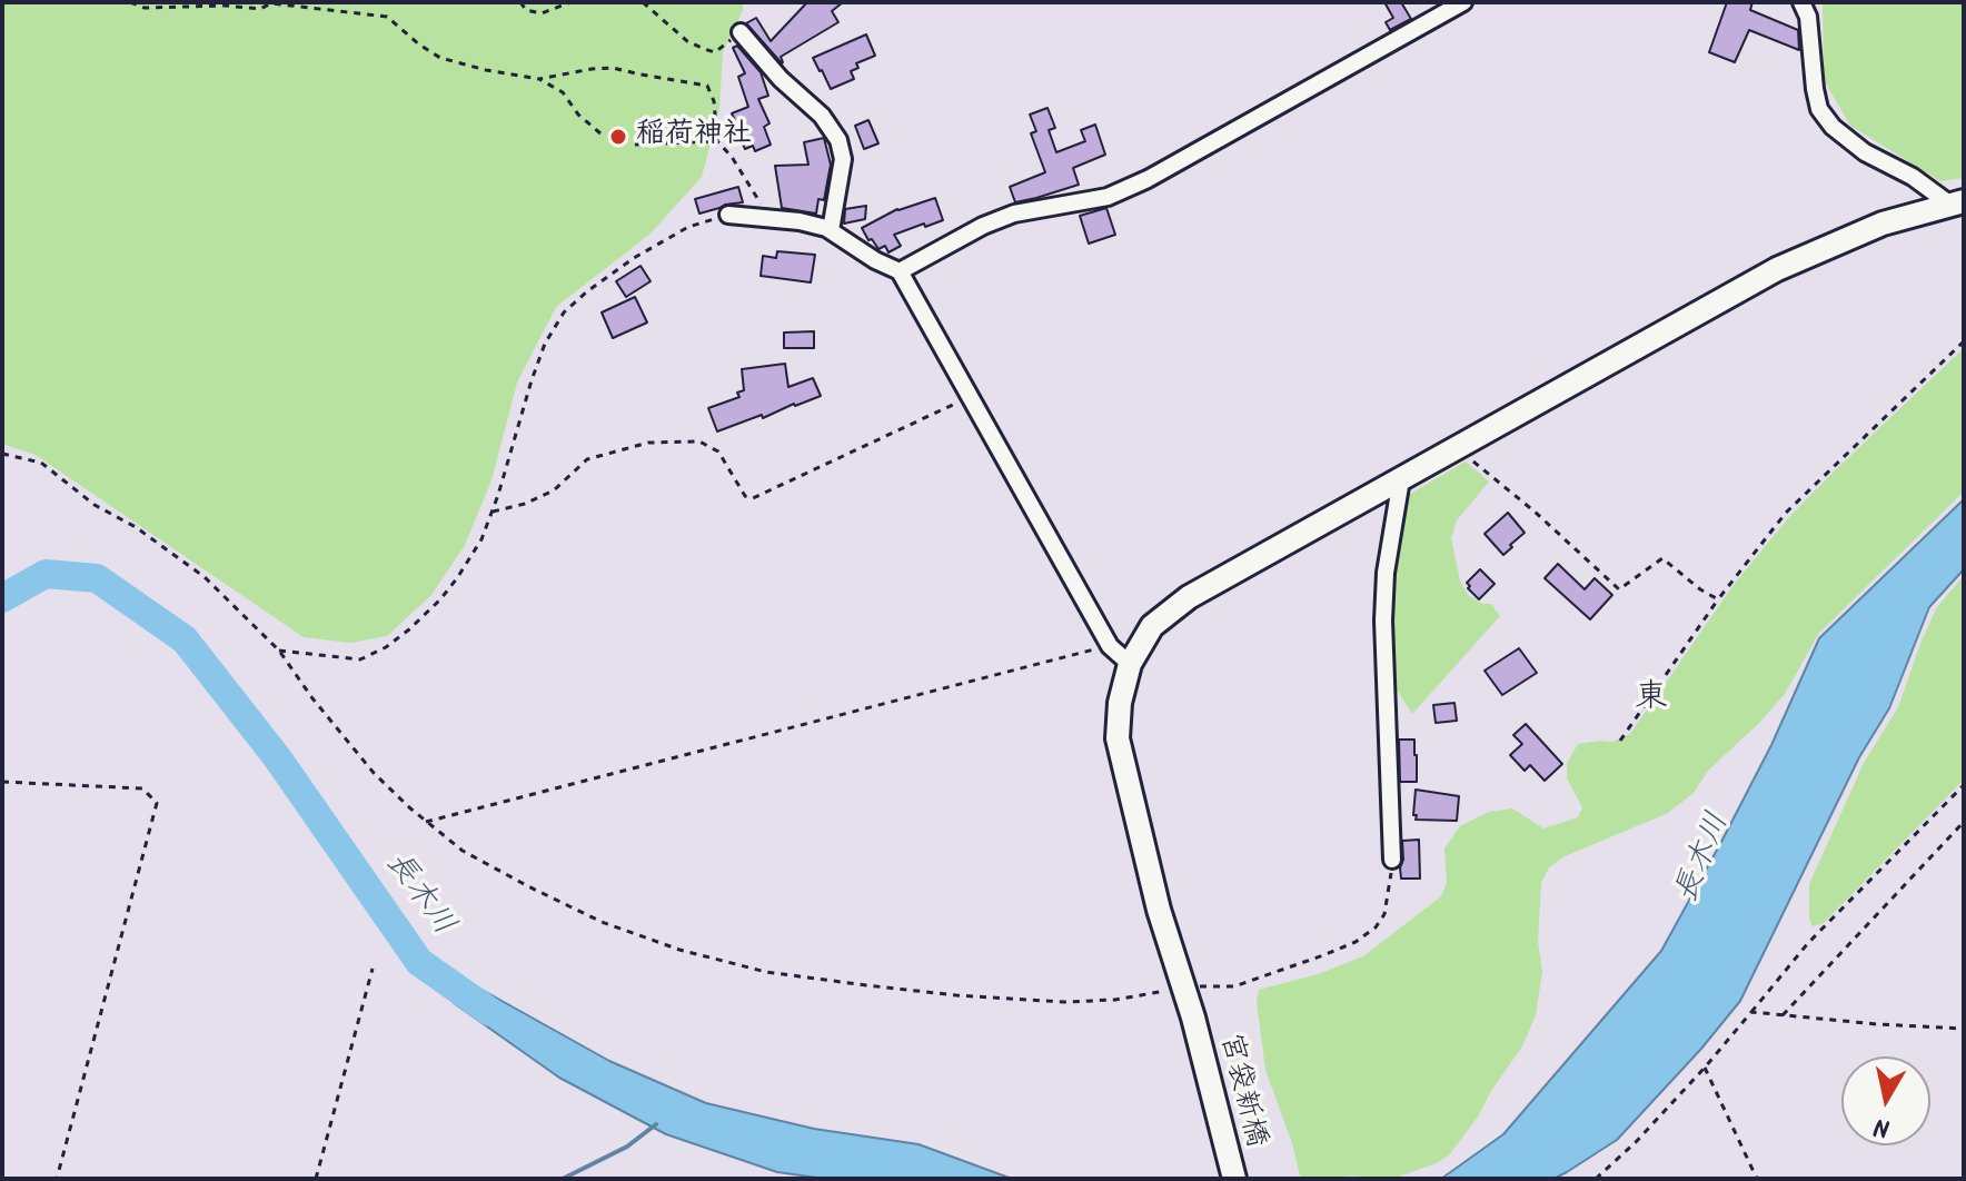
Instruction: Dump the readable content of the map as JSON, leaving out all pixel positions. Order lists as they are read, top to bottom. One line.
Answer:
{"streets":{"street":["宮袋新橋"]},"districts":["東"],"water":["長木川"],"places":["稲荷神社"],"north":"bottom"}
